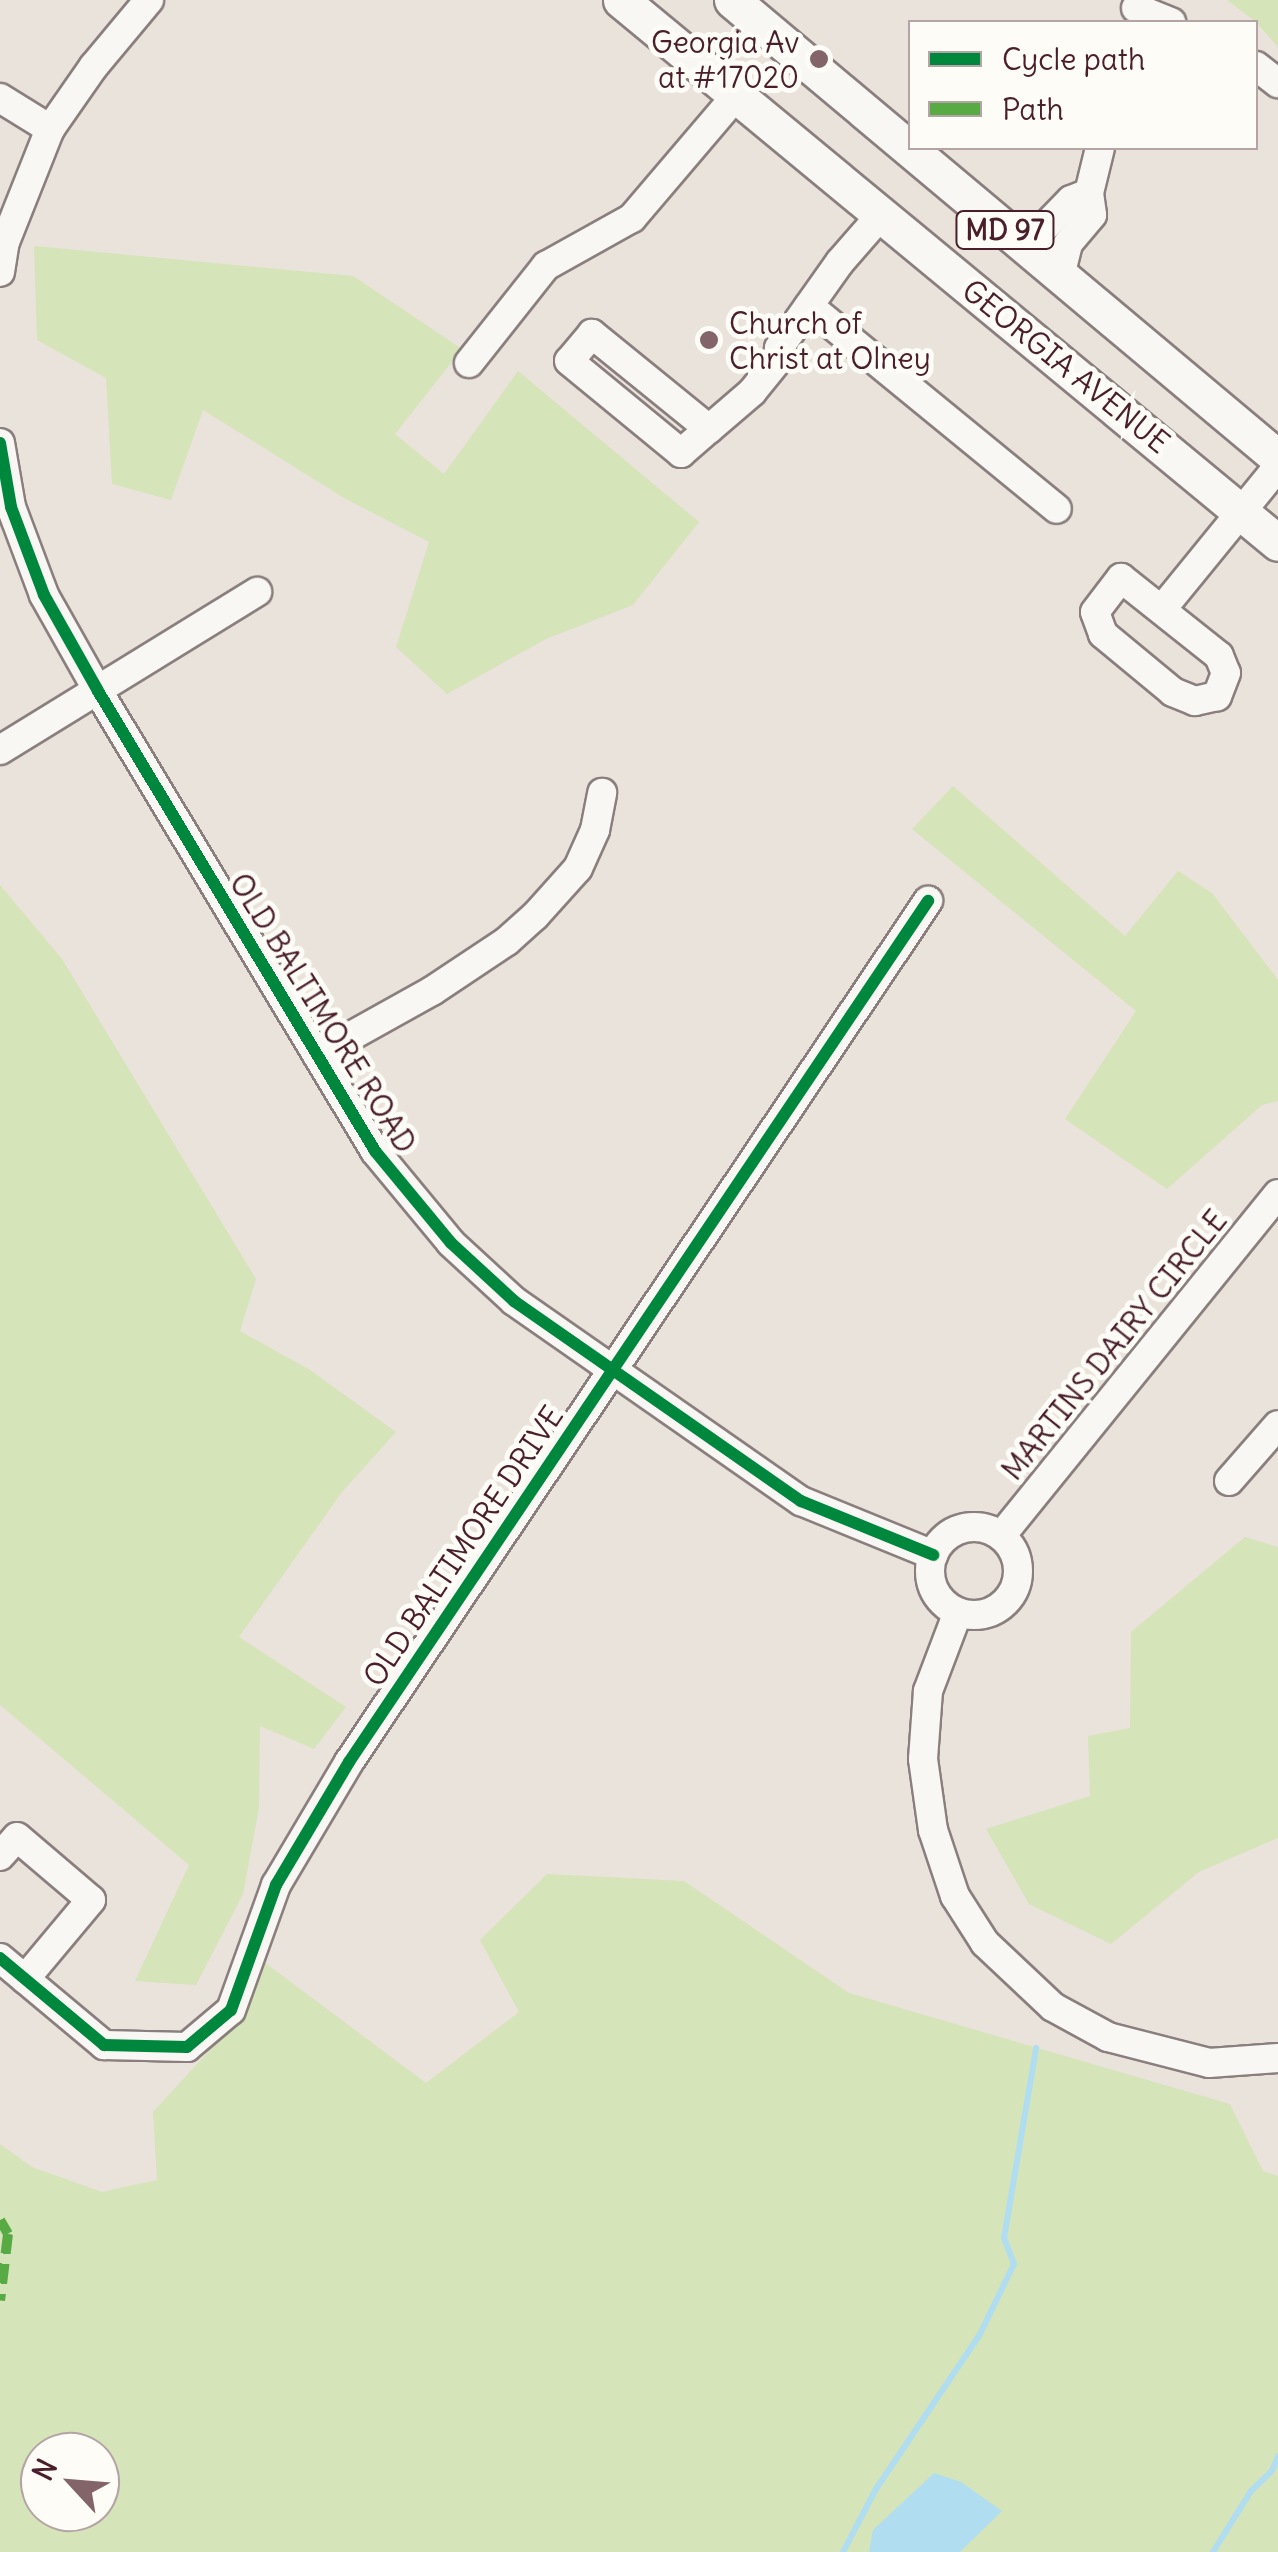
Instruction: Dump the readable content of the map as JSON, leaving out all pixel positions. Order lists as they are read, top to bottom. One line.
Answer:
{"streets":{"main road":["MD 97","GEORGIA AVENUE"],"street":["OLD BALTIMORE ROAD","MARTINS DAIRY CIRCLE","OLD BALTIMORE DRIVE"]},"crossings":[["OLD BALTIMORE ROAD","MARTINS DAIRY CIRCLE"],["OLD BALTIMORE ROAD","OLD BALTIMORE DRIVE"]],"places":["Georgia Av at #17020","Church of Christ at Olney"],"legend":["Cycle path","Path"],"north":"top left"}
